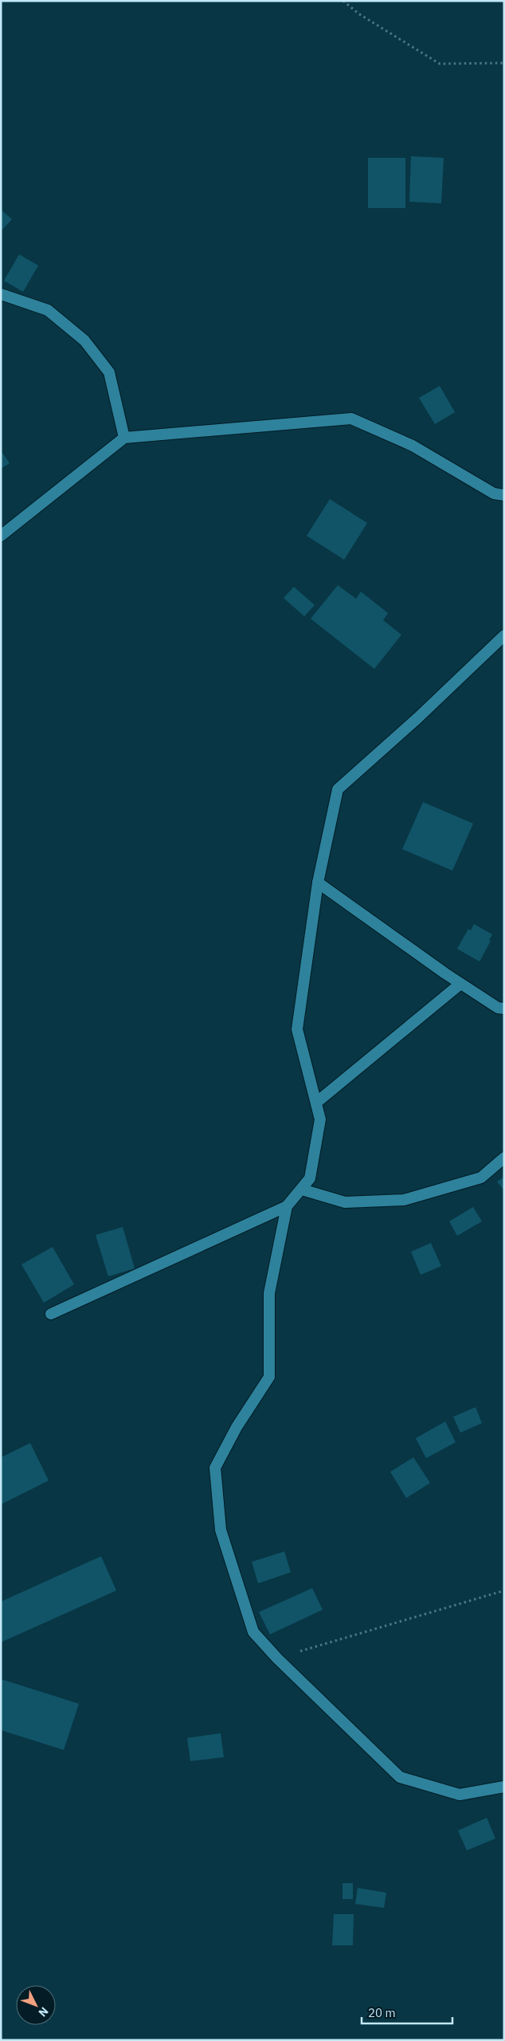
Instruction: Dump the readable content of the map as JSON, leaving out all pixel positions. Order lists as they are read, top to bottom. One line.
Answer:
{"scale_bar":"20 m","north":"bottom right"}
